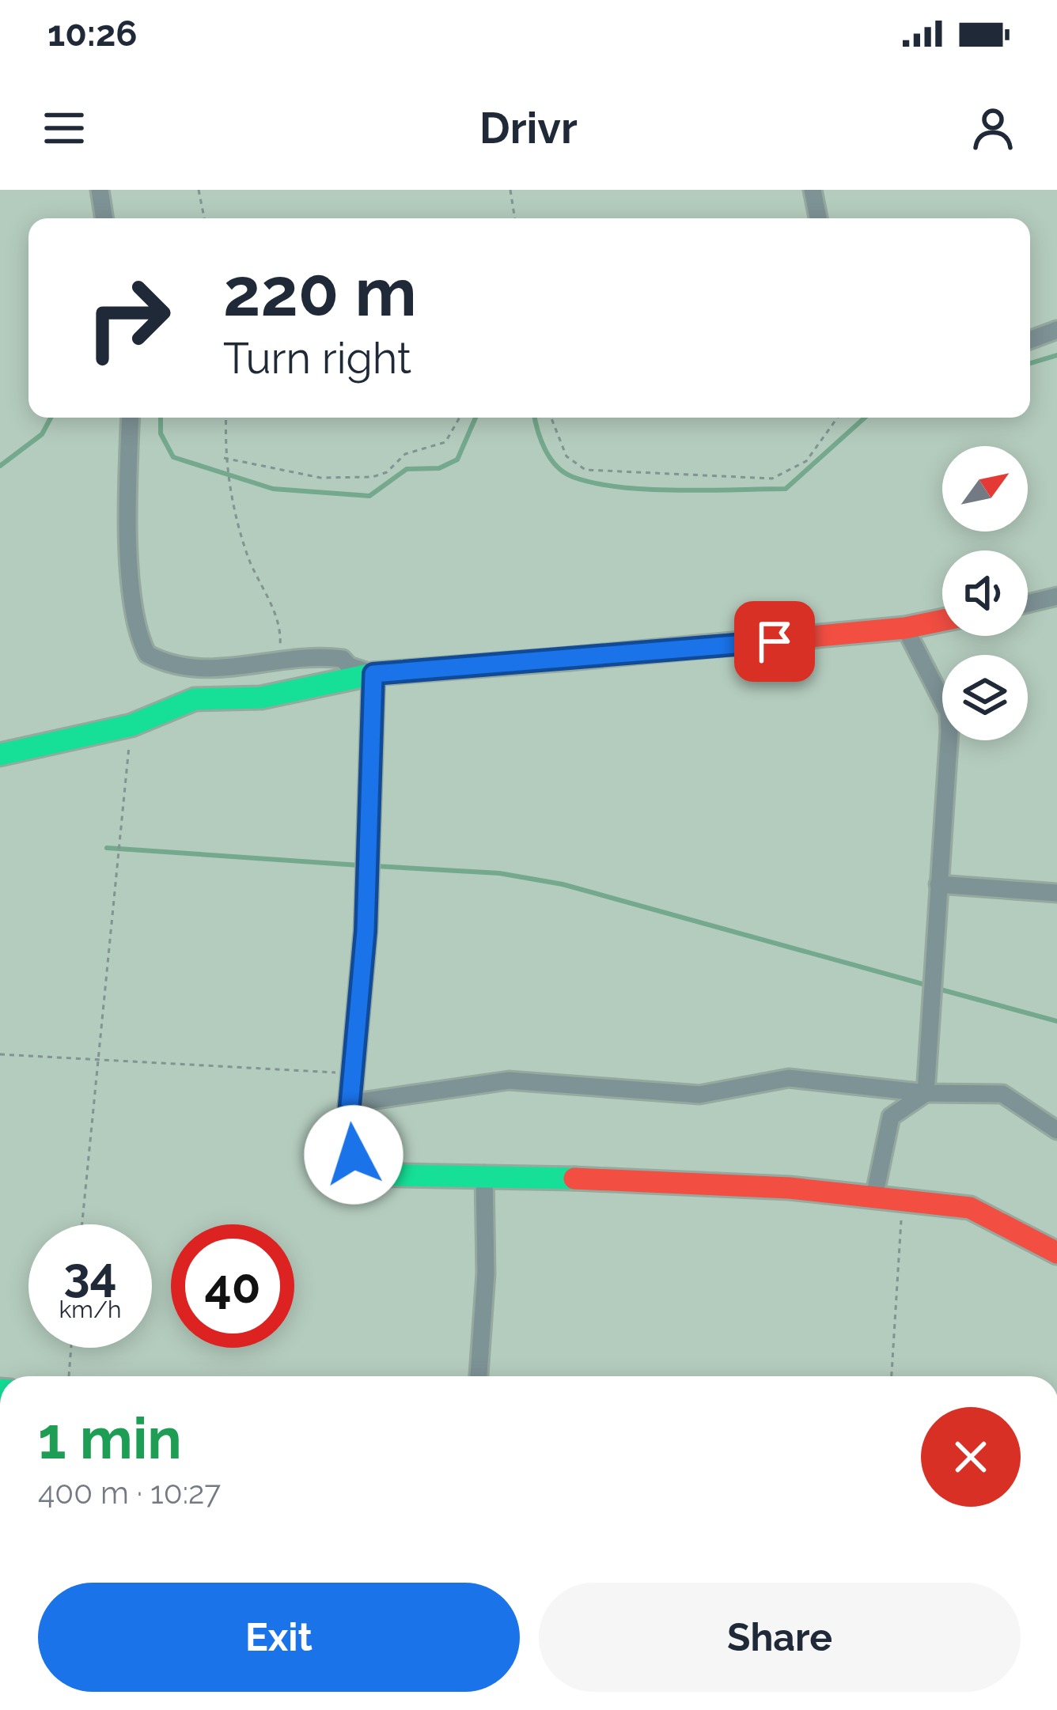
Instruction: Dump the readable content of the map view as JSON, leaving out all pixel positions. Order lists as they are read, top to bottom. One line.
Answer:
{"north":"top right","page":{"status":"10:26","header":"Drivr","turn":["220 m","Turn right"],"speed":"34 km/h","limit":"40","heading":["1 min","400 m · 10:27"],"buttons":["Exit","Share"]}}
